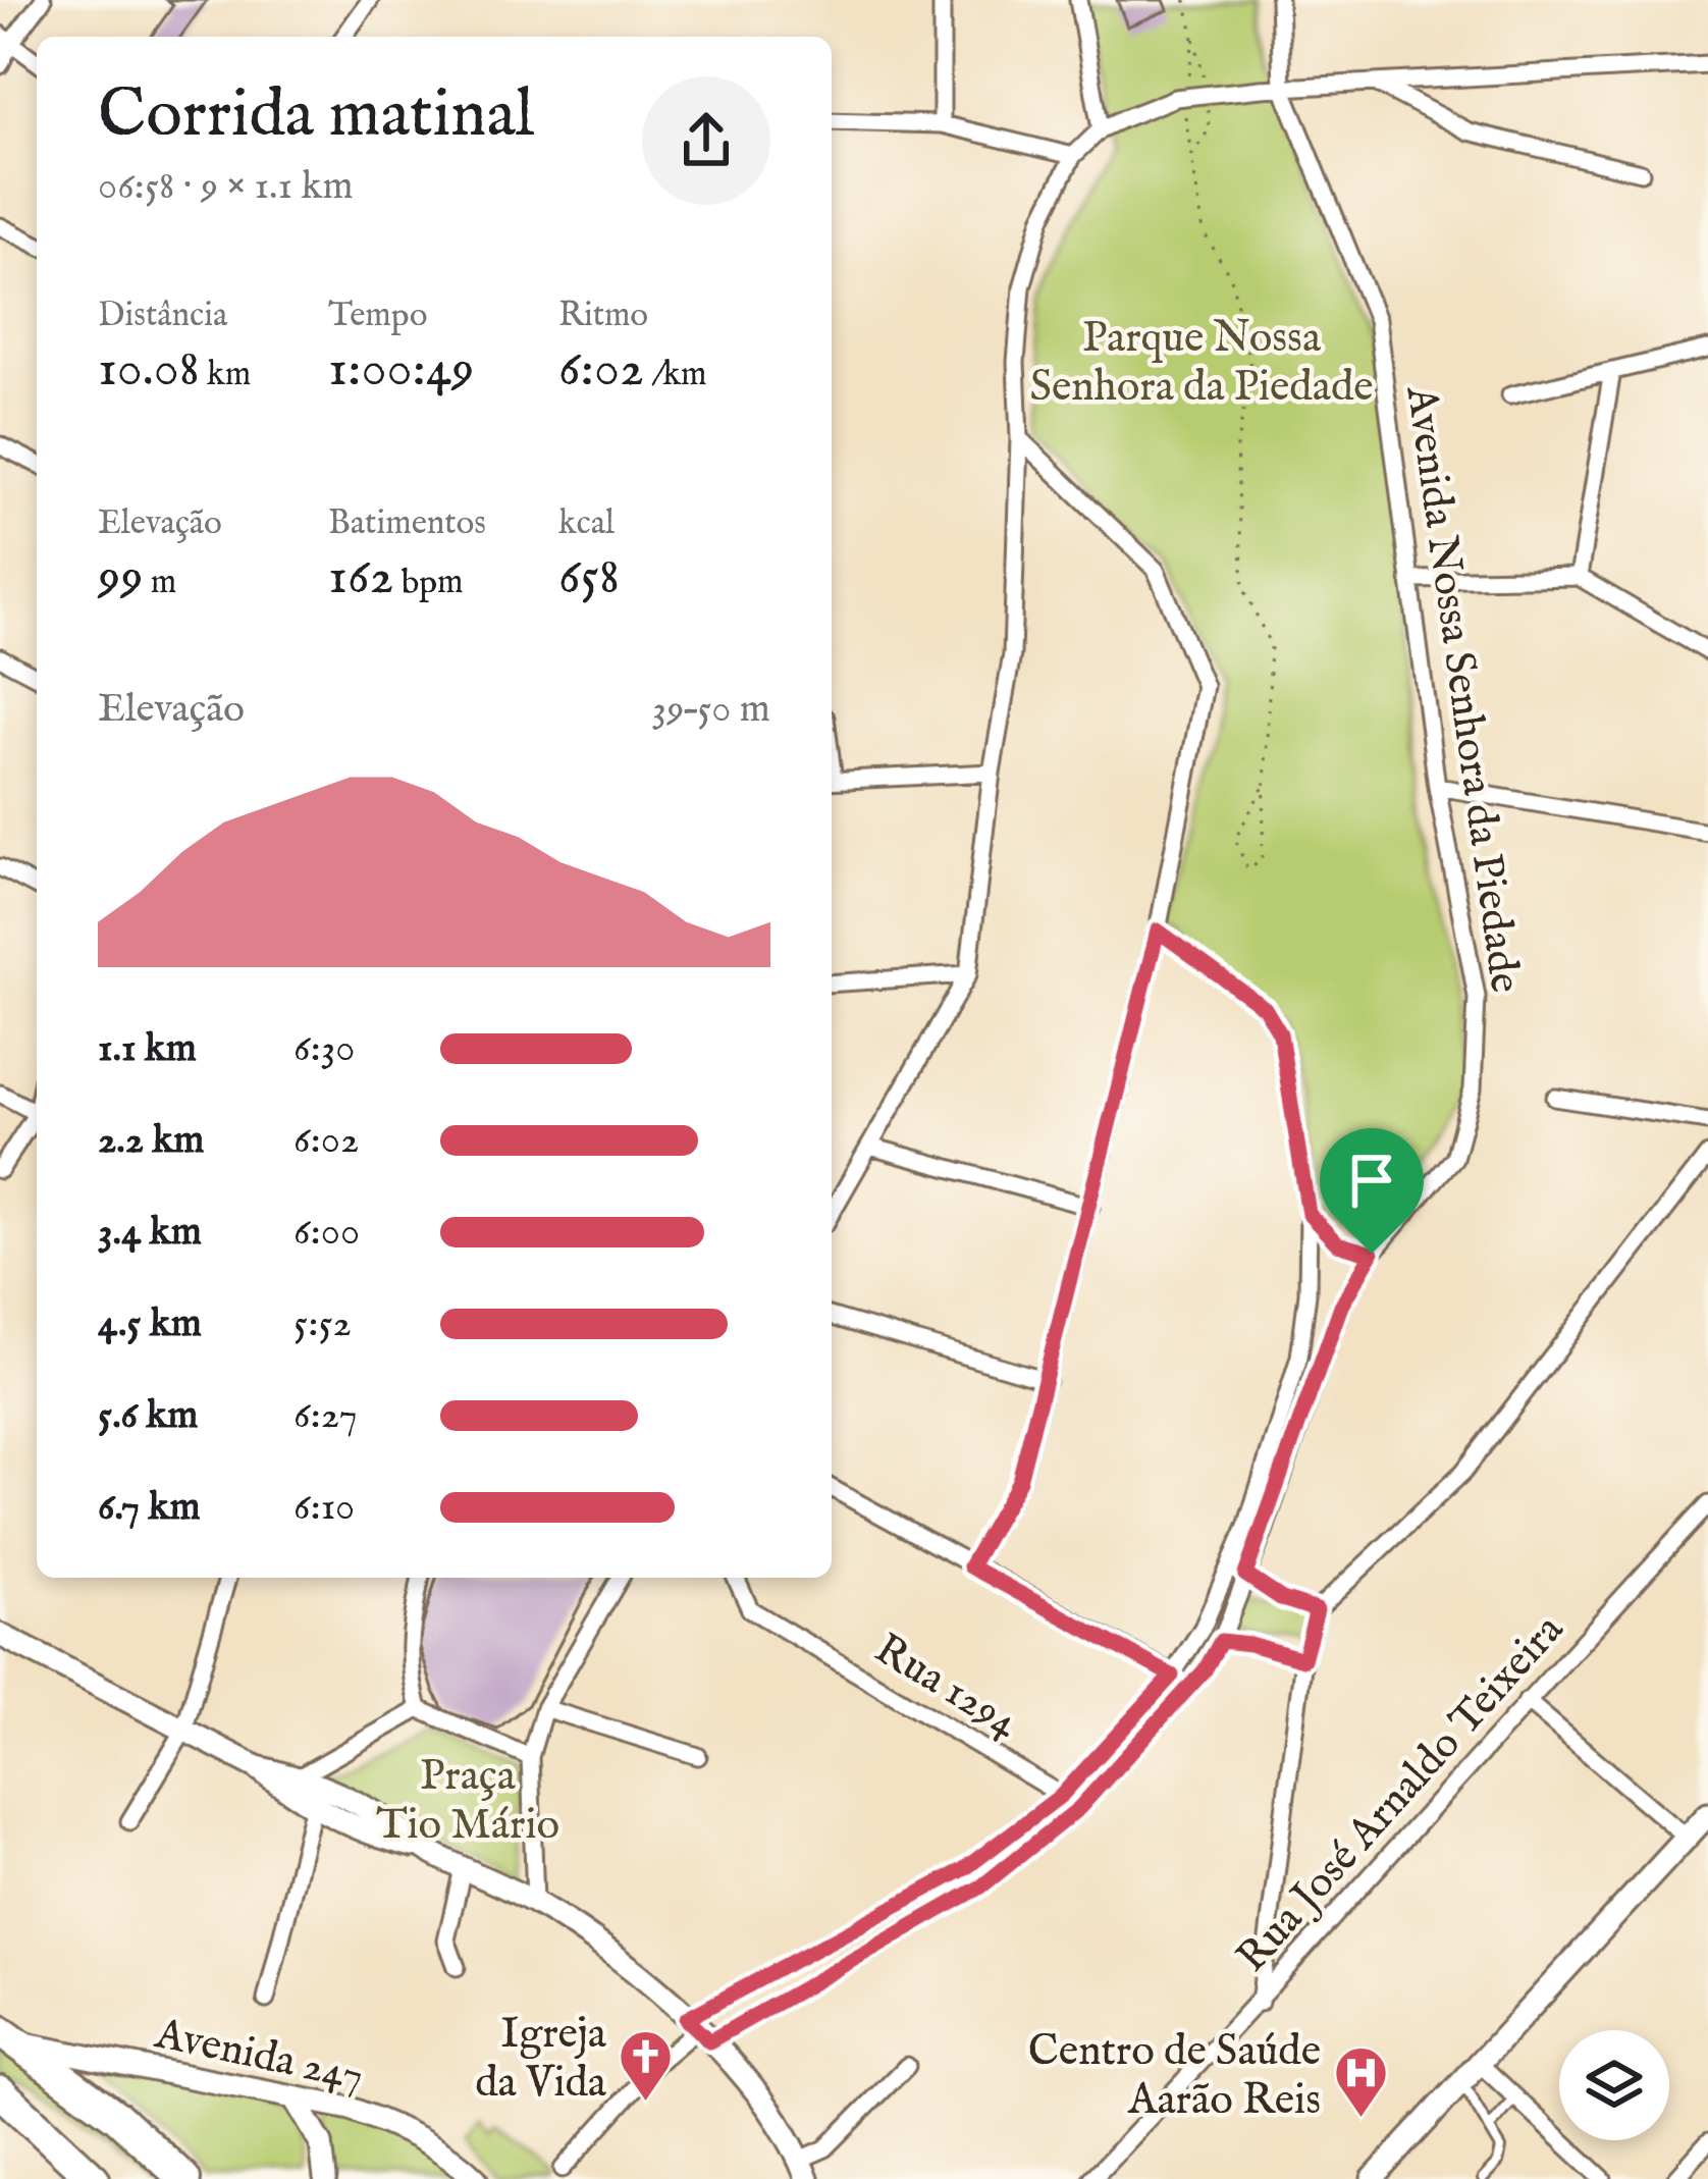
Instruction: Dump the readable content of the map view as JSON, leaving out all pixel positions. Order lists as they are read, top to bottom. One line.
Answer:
{"streets":{"street":["Avenida Nossa Senhora da Piedade","Rua 1294","Rua José Arnaldo Teixeira","Avenida 247"]},"crossings":[["Avenida Nossa Senhora da Piedade","Rua 1294"]],"parks":["Parque Nossa Senhora da Piedade","Praça Tio Mário"],"places":{"church":["Igreja da Vida"],"hospital":["Centro de Saúde Aarão Reis"]},"page":{"heading":["Corrida matinal","06:58 · 9 × 1.1 km"],"stats":[["Distância","10.08 km"],["Tempo","1:00:49"],["Ritmo","6:02 /km"],["Elevação","99 m"],["Batimentos","162 bpm"],["kcal","658"]],"chart":["Elevação","39–50 m"],"list":[{"name":"1.1 km","note":"6:30"},{"name":"2.2 km","note":"6:02"},{"name":"3.4 km","note":"6:00"},{"name":"4.5 km","note":"5:52"},{"name":"5.6 km","note":"6:27"},{"name":"6.7 km","note":"6:10"}]}}
